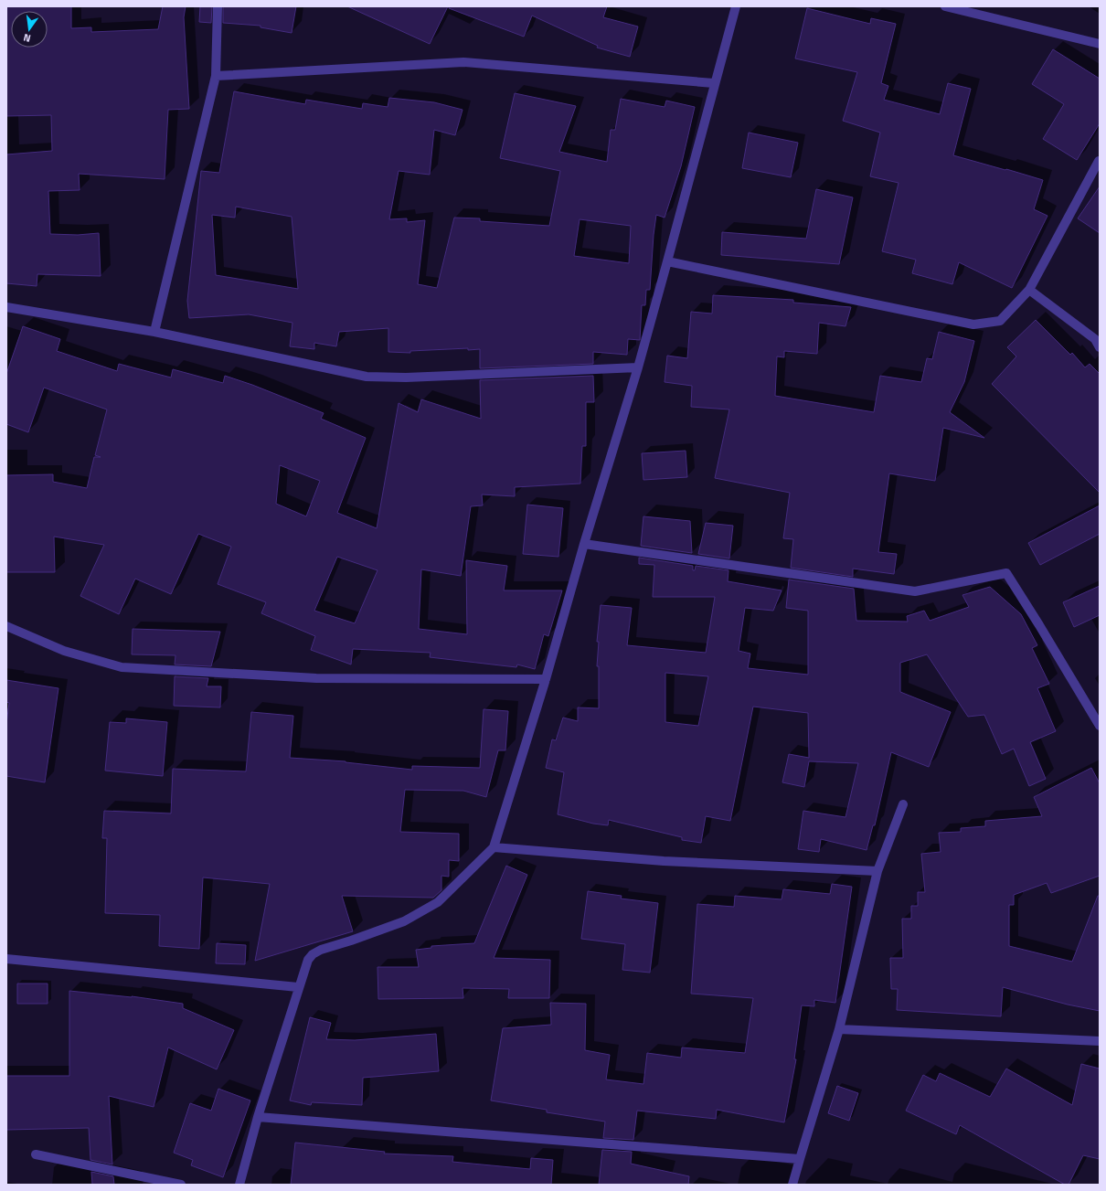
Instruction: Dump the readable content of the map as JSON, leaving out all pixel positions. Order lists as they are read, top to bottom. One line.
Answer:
{"north":"bottom"}
